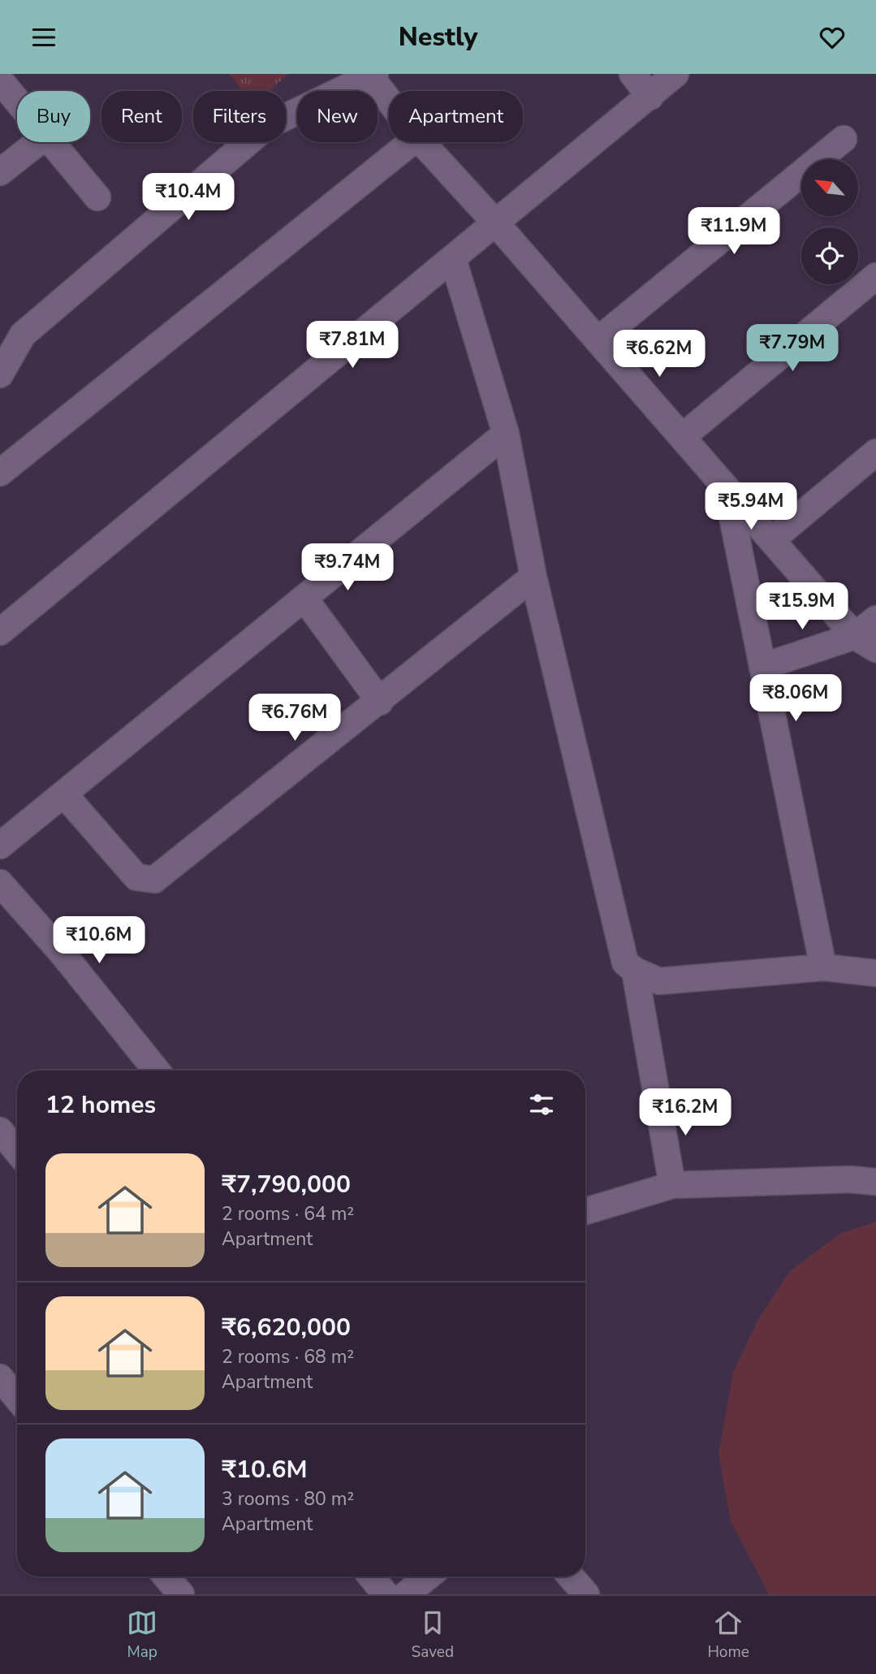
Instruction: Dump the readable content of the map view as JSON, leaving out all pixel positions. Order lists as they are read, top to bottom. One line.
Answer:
{"north":"top left","page":{"header":"Nestly","chip":["Buy","Rent","Filters","New","Apartment"],"price":["₹10.4M","₹11.9M","₹7.81M","₹7.79M","₹6.62M","₹5.94M","₹9.74M","₹15.9M","₹8.06M","₹6.76M","₹10.6M","₹16.2M"],"heading":"12 homes","list":[{"name":"₹7,790,000","note":"2 rooms · 64 m² · Apartment"},{"name":"₹6,620,000","note":"2 rooms · 68 m² · Apartment"},{"name":"₹10.6M","note":"3 rooms · 80 m² · Apartment"}],"tabs":["Map","Saved","Home"]}}
